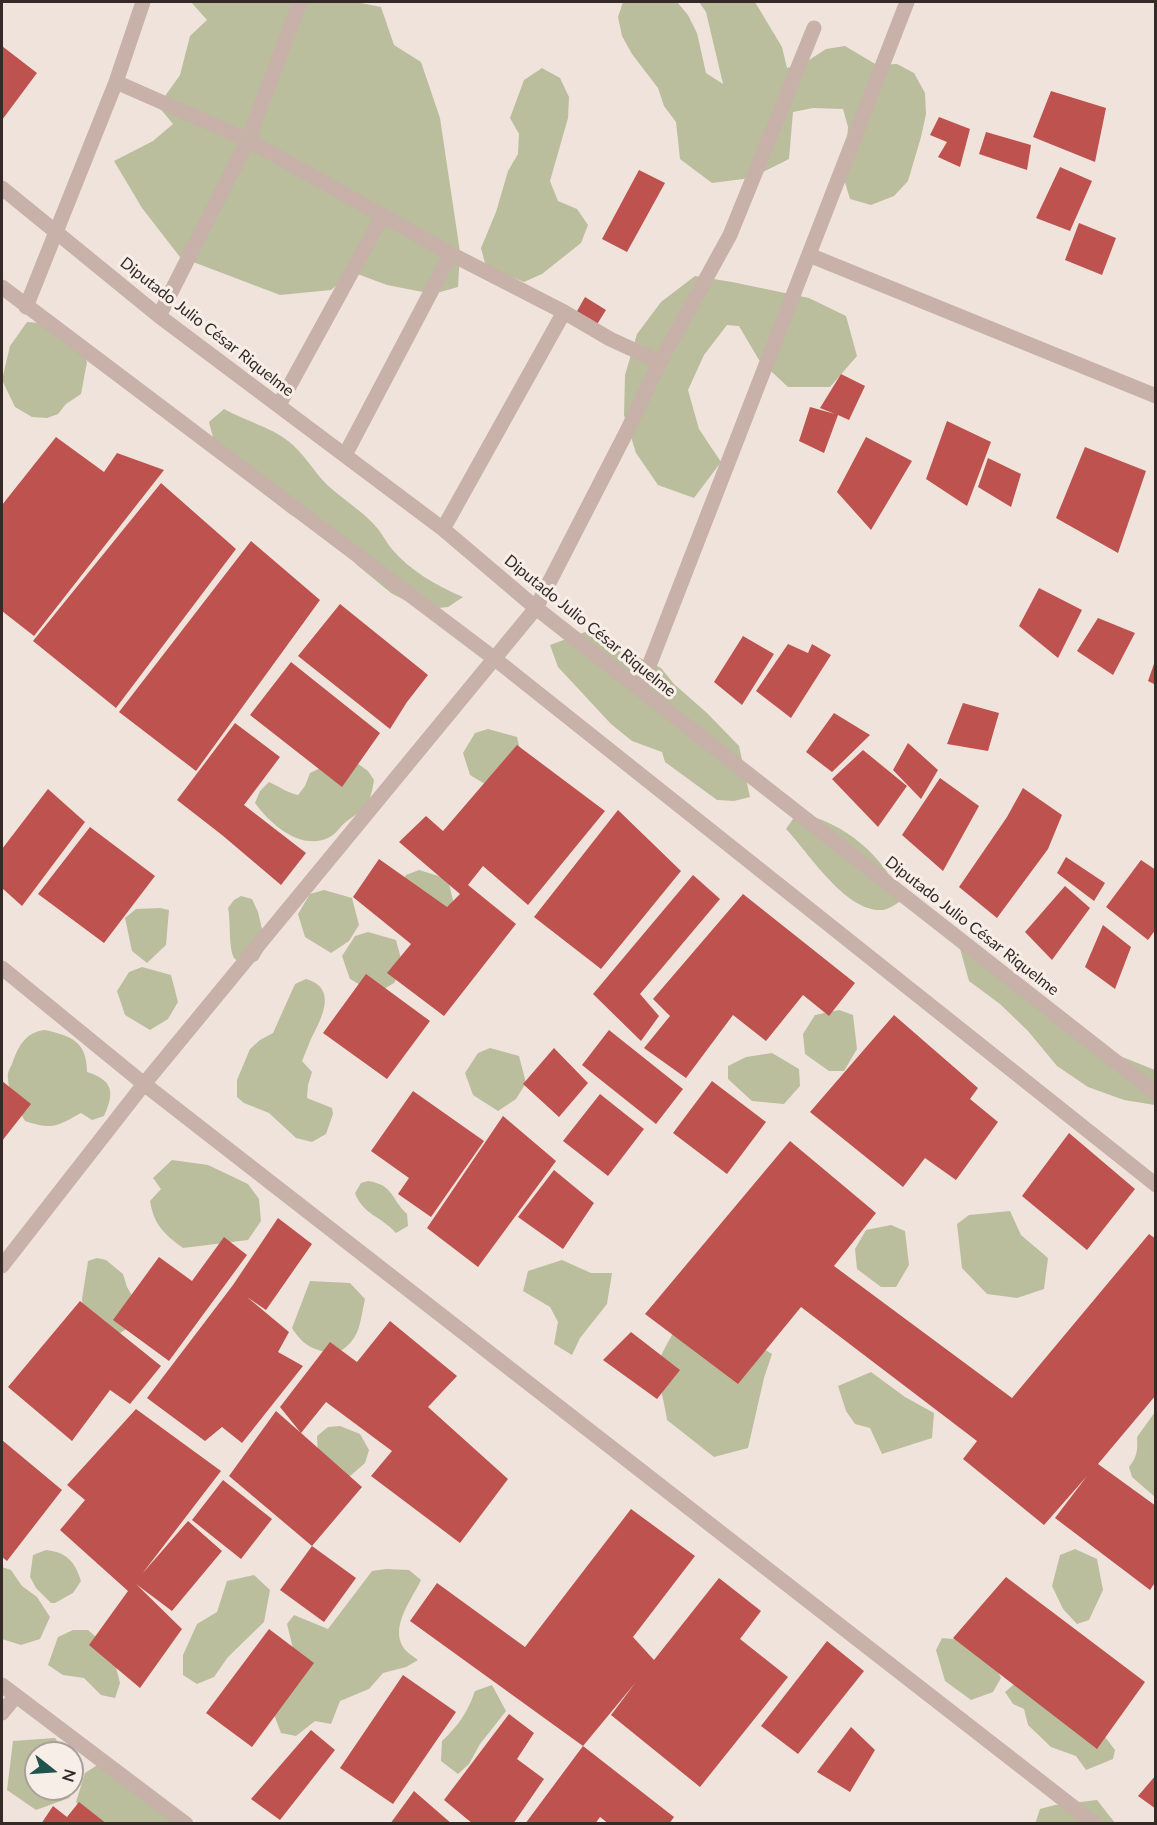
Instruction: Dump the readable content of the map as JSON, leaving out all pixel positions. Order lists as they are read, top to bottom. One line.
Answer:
{"streets":{"street":["Diputado Julio César Riquelme"]},"north":"right"}
